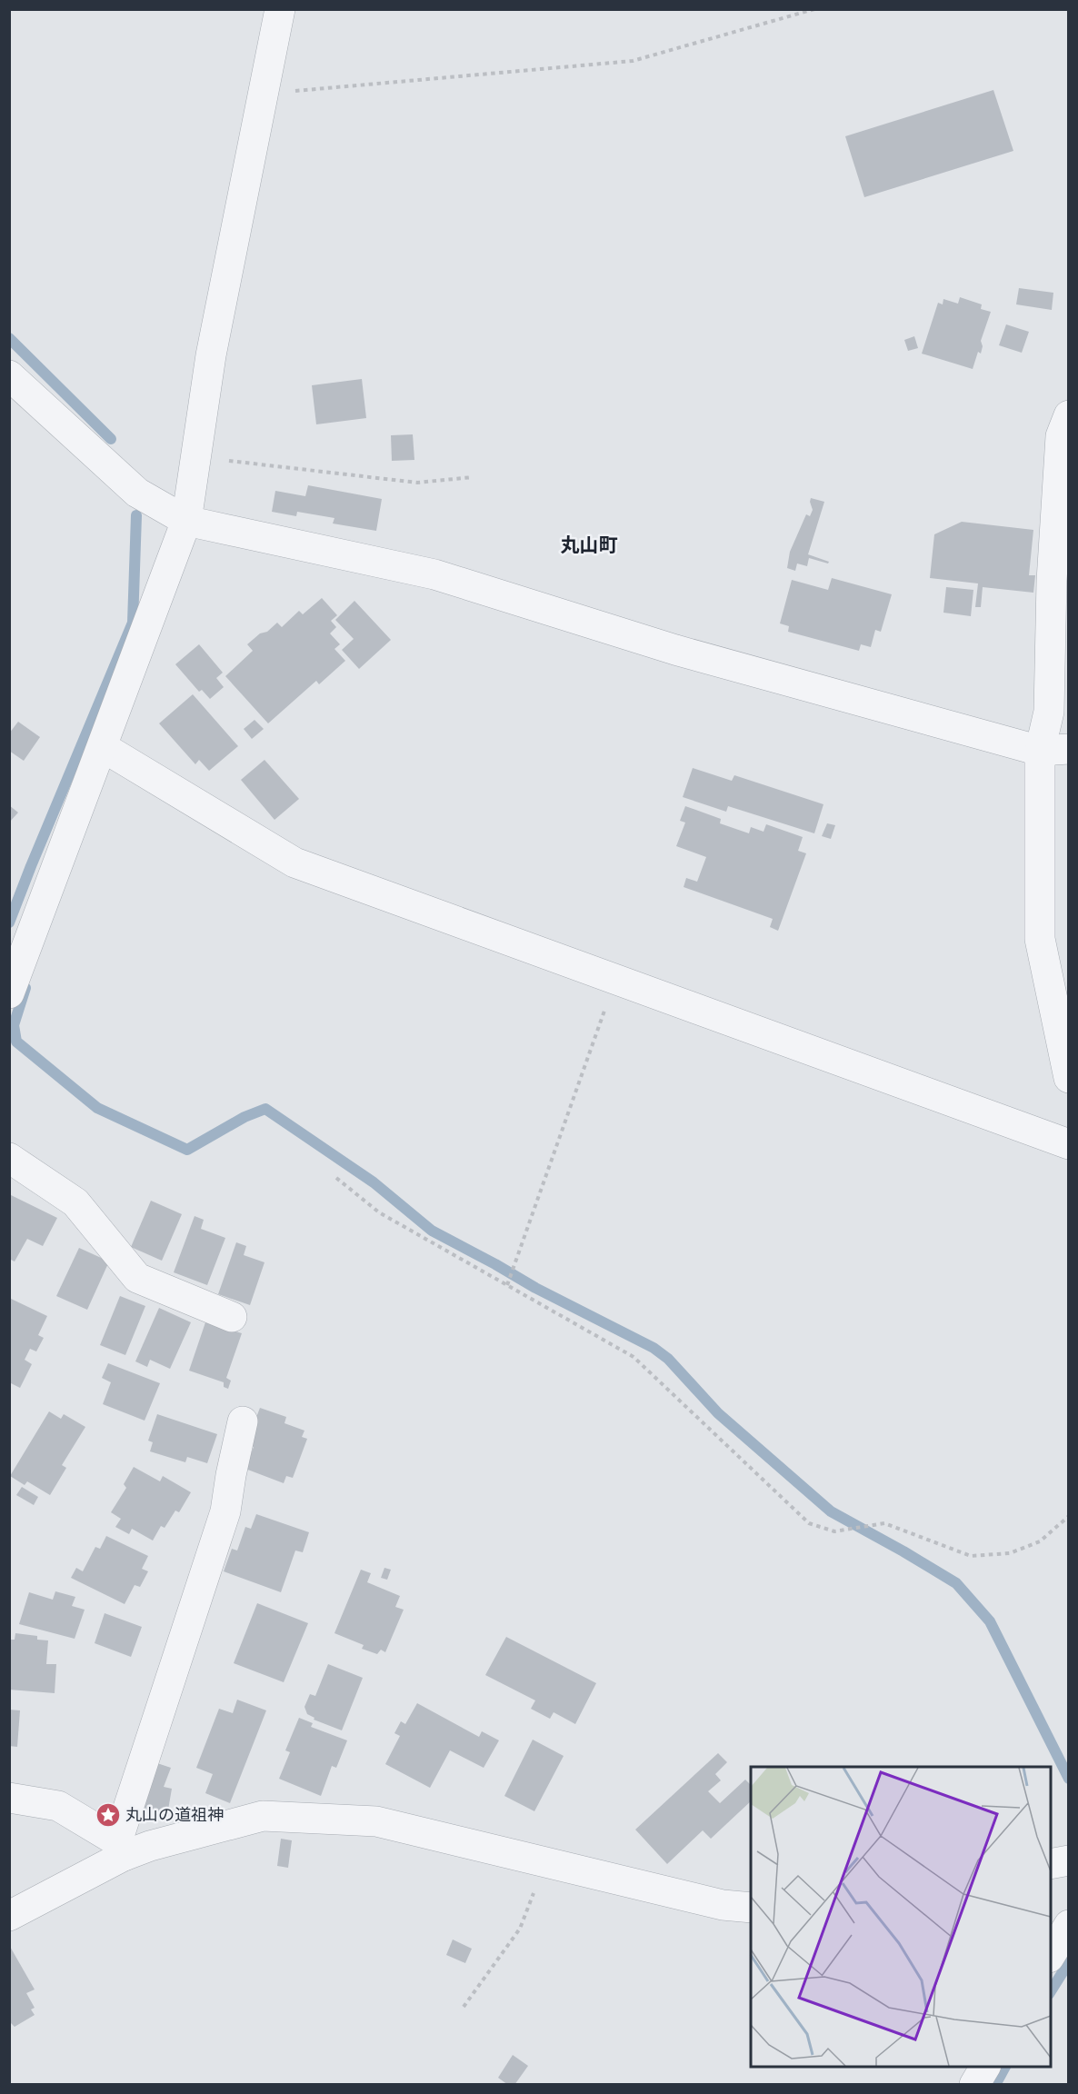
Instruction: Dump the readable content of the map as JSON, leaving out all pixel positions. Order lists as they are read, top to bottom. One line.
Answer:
{"districts":["丸山町"],"places":{"place":["丸山の道祖神"]}}
